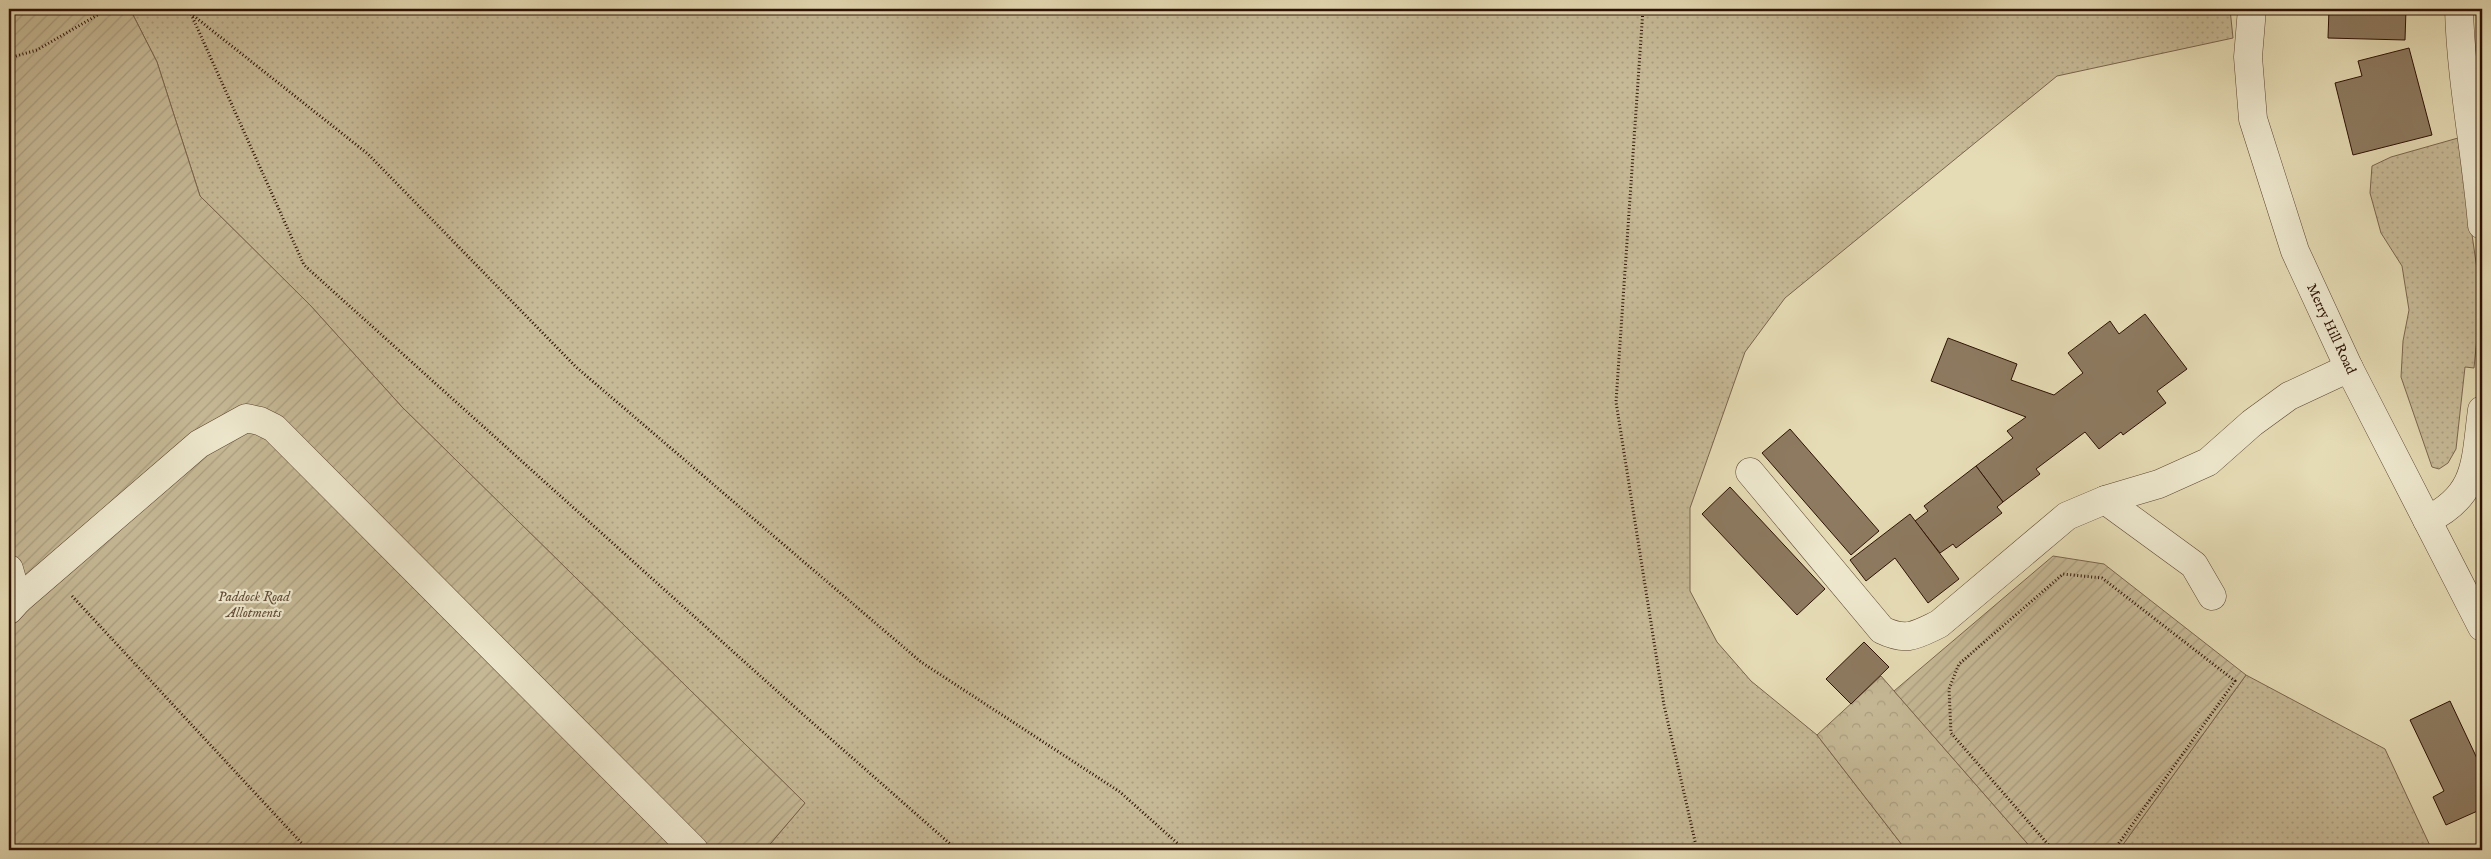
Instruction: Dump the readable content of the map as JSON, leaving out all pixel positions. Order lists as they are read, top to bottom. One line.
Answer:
{"streets":{"street":["Merry Hill Road"]},"parks":["Paddock Road Allotments"]}
